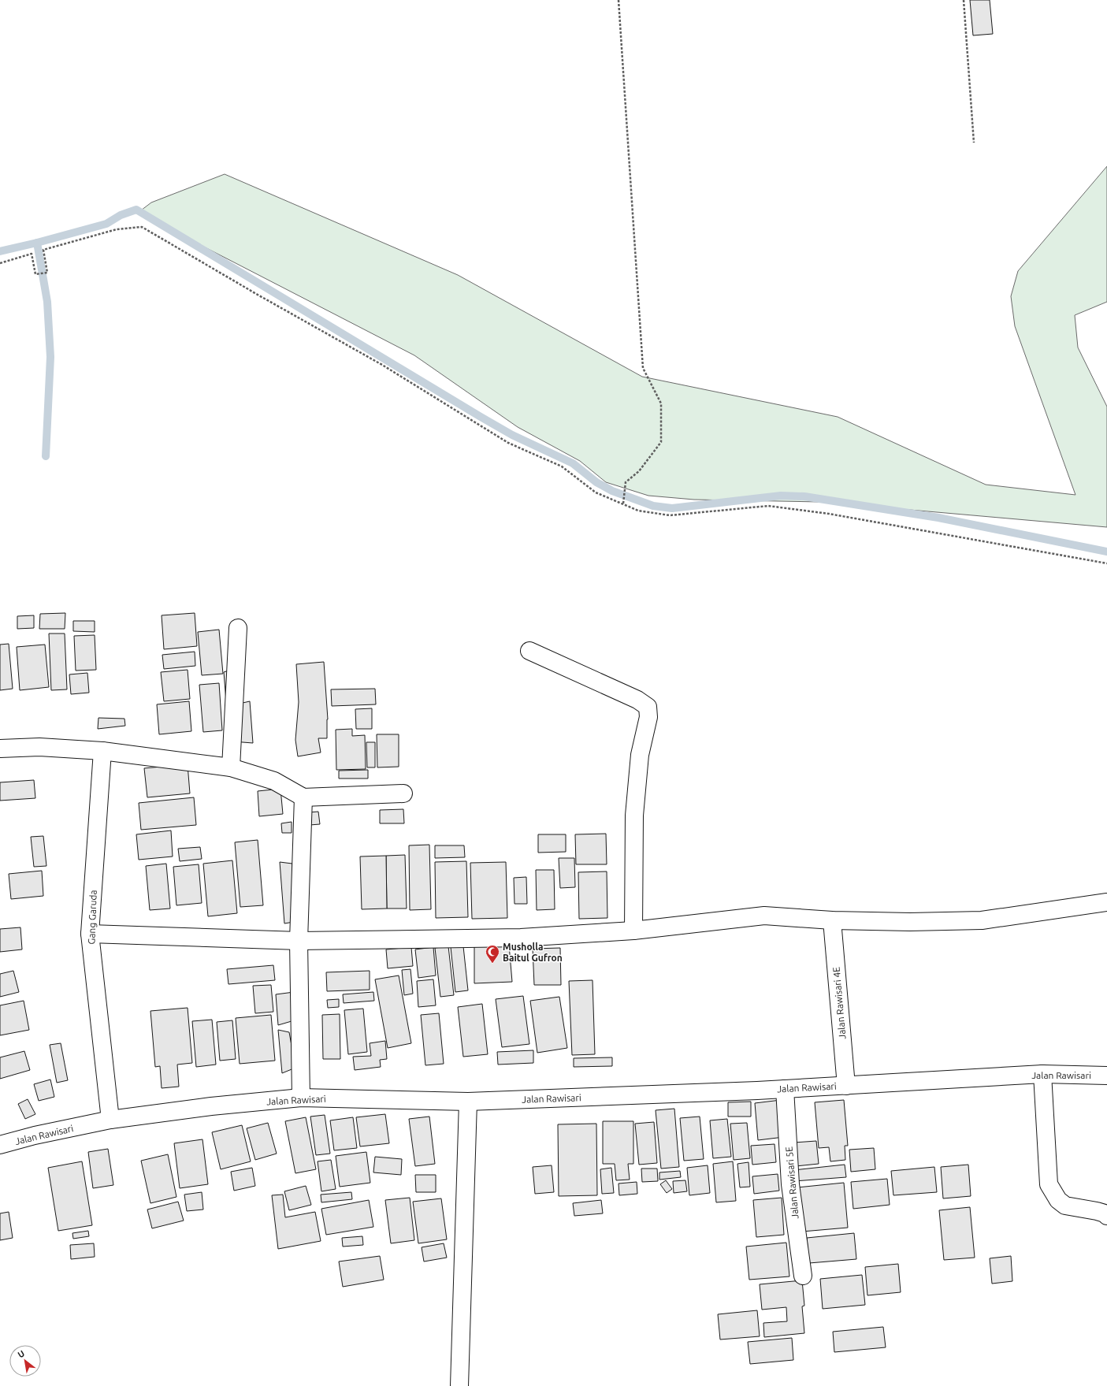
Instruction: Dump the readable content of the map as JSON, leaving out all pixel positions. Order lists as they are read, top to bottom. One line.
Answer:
{"streets":{"street":["Gang Garuda","Jalan Rawisari 4E","Jalan Rawisari","Jalan Rawisari 5E"]},"crossings":[["Gang Garuda","Jalan Rawisari"],["Jalan Rawisari 4E","Jalan Rawisari"],["Jalan Rawisari","Jalan Rawisari 5E"]],"places":{"mosque":["Musholla Baitul Gufron"]},"north":"top left"}
